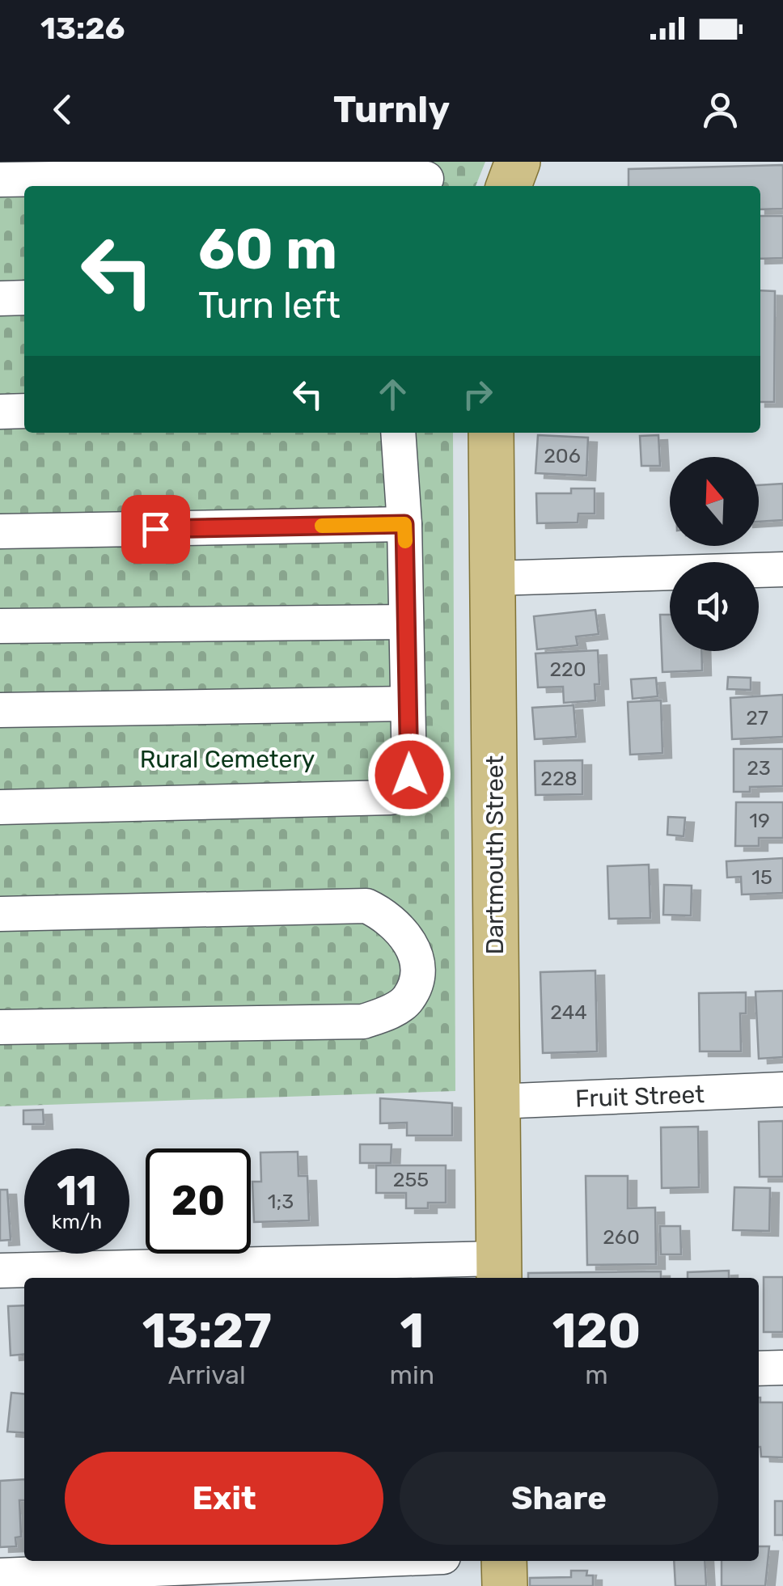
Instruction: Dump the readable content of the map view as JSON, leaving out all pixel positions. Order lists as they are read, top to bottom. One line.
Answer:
{"streets":{"main road":["Dartmouth Street"],"street":["Fruit Street"]},"crossings":[["Dartmouth Street","Fruit Street"]],"parks":["Rural Cemetery"],"house_numbers":["206","220","27","23","228","19","15","244","255","1;3","260"],"north":"top","page":{"status":"13:26","header":"Turnly","turn":["60 m","Turn left"],"speed":"11 km/h","limit":"20","eta":["13:27","Arrival","1","min","120","m"],"buttons":["Exit","Share"]}}
